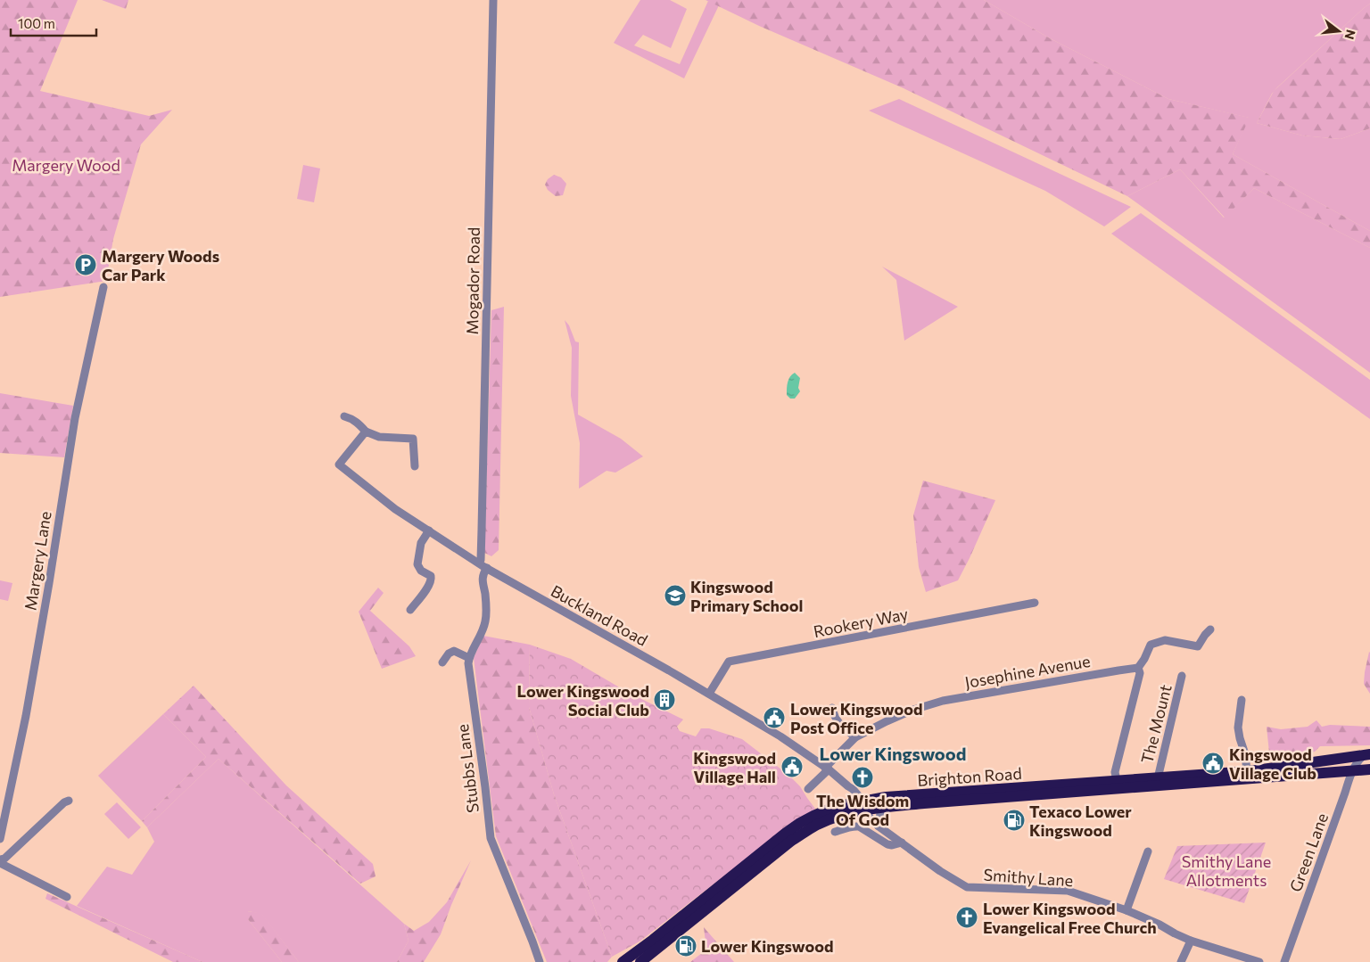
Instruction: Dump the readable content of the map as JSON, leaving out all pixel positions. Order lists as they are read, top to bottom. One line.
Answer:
{"streets":{"highway":["Brighton Road"],"street":["Mogador Road","Margery Lane","Buckland Road","Rookery Way","Josephine Avenue","The Mount","Stubbs Lane","Green Lane","Smithy Lane"]},"crossings":[["Mogador Road","Buckland Road"],["Buckland Road","Rookery Way"],["Buckland Road","Josephine Avenue"],["Buckland Road","Stubbs Lane"],["Buckland Road","Brighton Road"],["Buckland Road","Smithy Lane"],["The Mount","Brighton Road"],["Brighton Road","Green Lane"],["Brighton Road","Smithy Lane"]],"districts":["Lower Kingswood"],"parks":["Margery Wood","Smithy Lane Allotments"],"places":{"parking":["Margery Woods Car Park"],"school or university":["Kingswood Primary School"],"building":["Lower Kingswood Social Club"],"public building":["Lower Kingswood Post Office","Kingswood Village Club","Kingswood Village Hall"],"church":["The Wisdom Of God","Lower Kingswood Evangelical Free Church"],"fuel station":["Texaco Lower Kingswood","Lower Kingswood"]},"scale_bar":"100 m","north":"right"}
